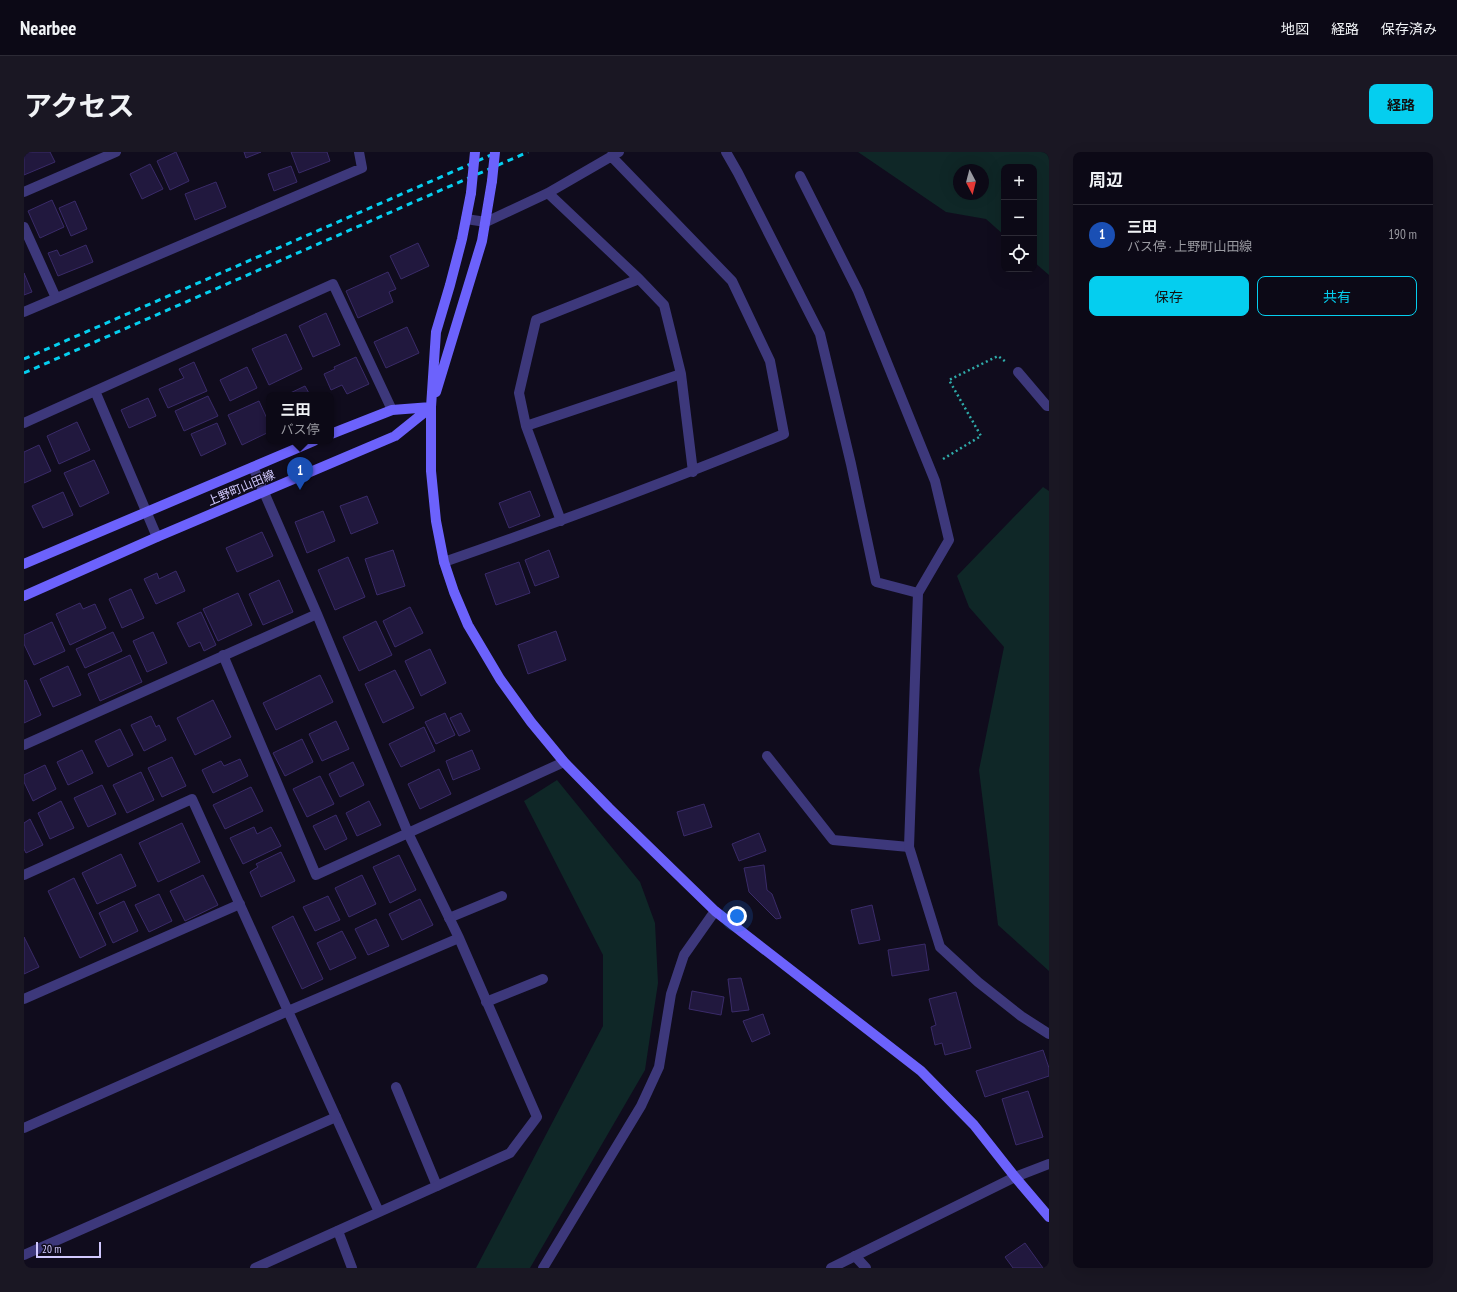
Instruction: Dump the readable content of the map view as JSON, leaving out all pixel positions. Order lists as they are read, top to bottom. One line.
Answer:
{"streets":{"street":["上野町山田線"]},"scale_bar":"20 m","north":"bottom","page":{"header":"Nearbee","nav":["地図","経路","保存済み"],"title":"アクセス","buttons":["経路",["保存","共有"]],"heading":"周辺","map_buttons":["+","−"],"list":[{"mark":"1","name":"三田","note":"バス停 · 上野町山田線","value":"190 m"}],"popup":["三田","バス停"],"pins":"1","scale":"20 m"}}
